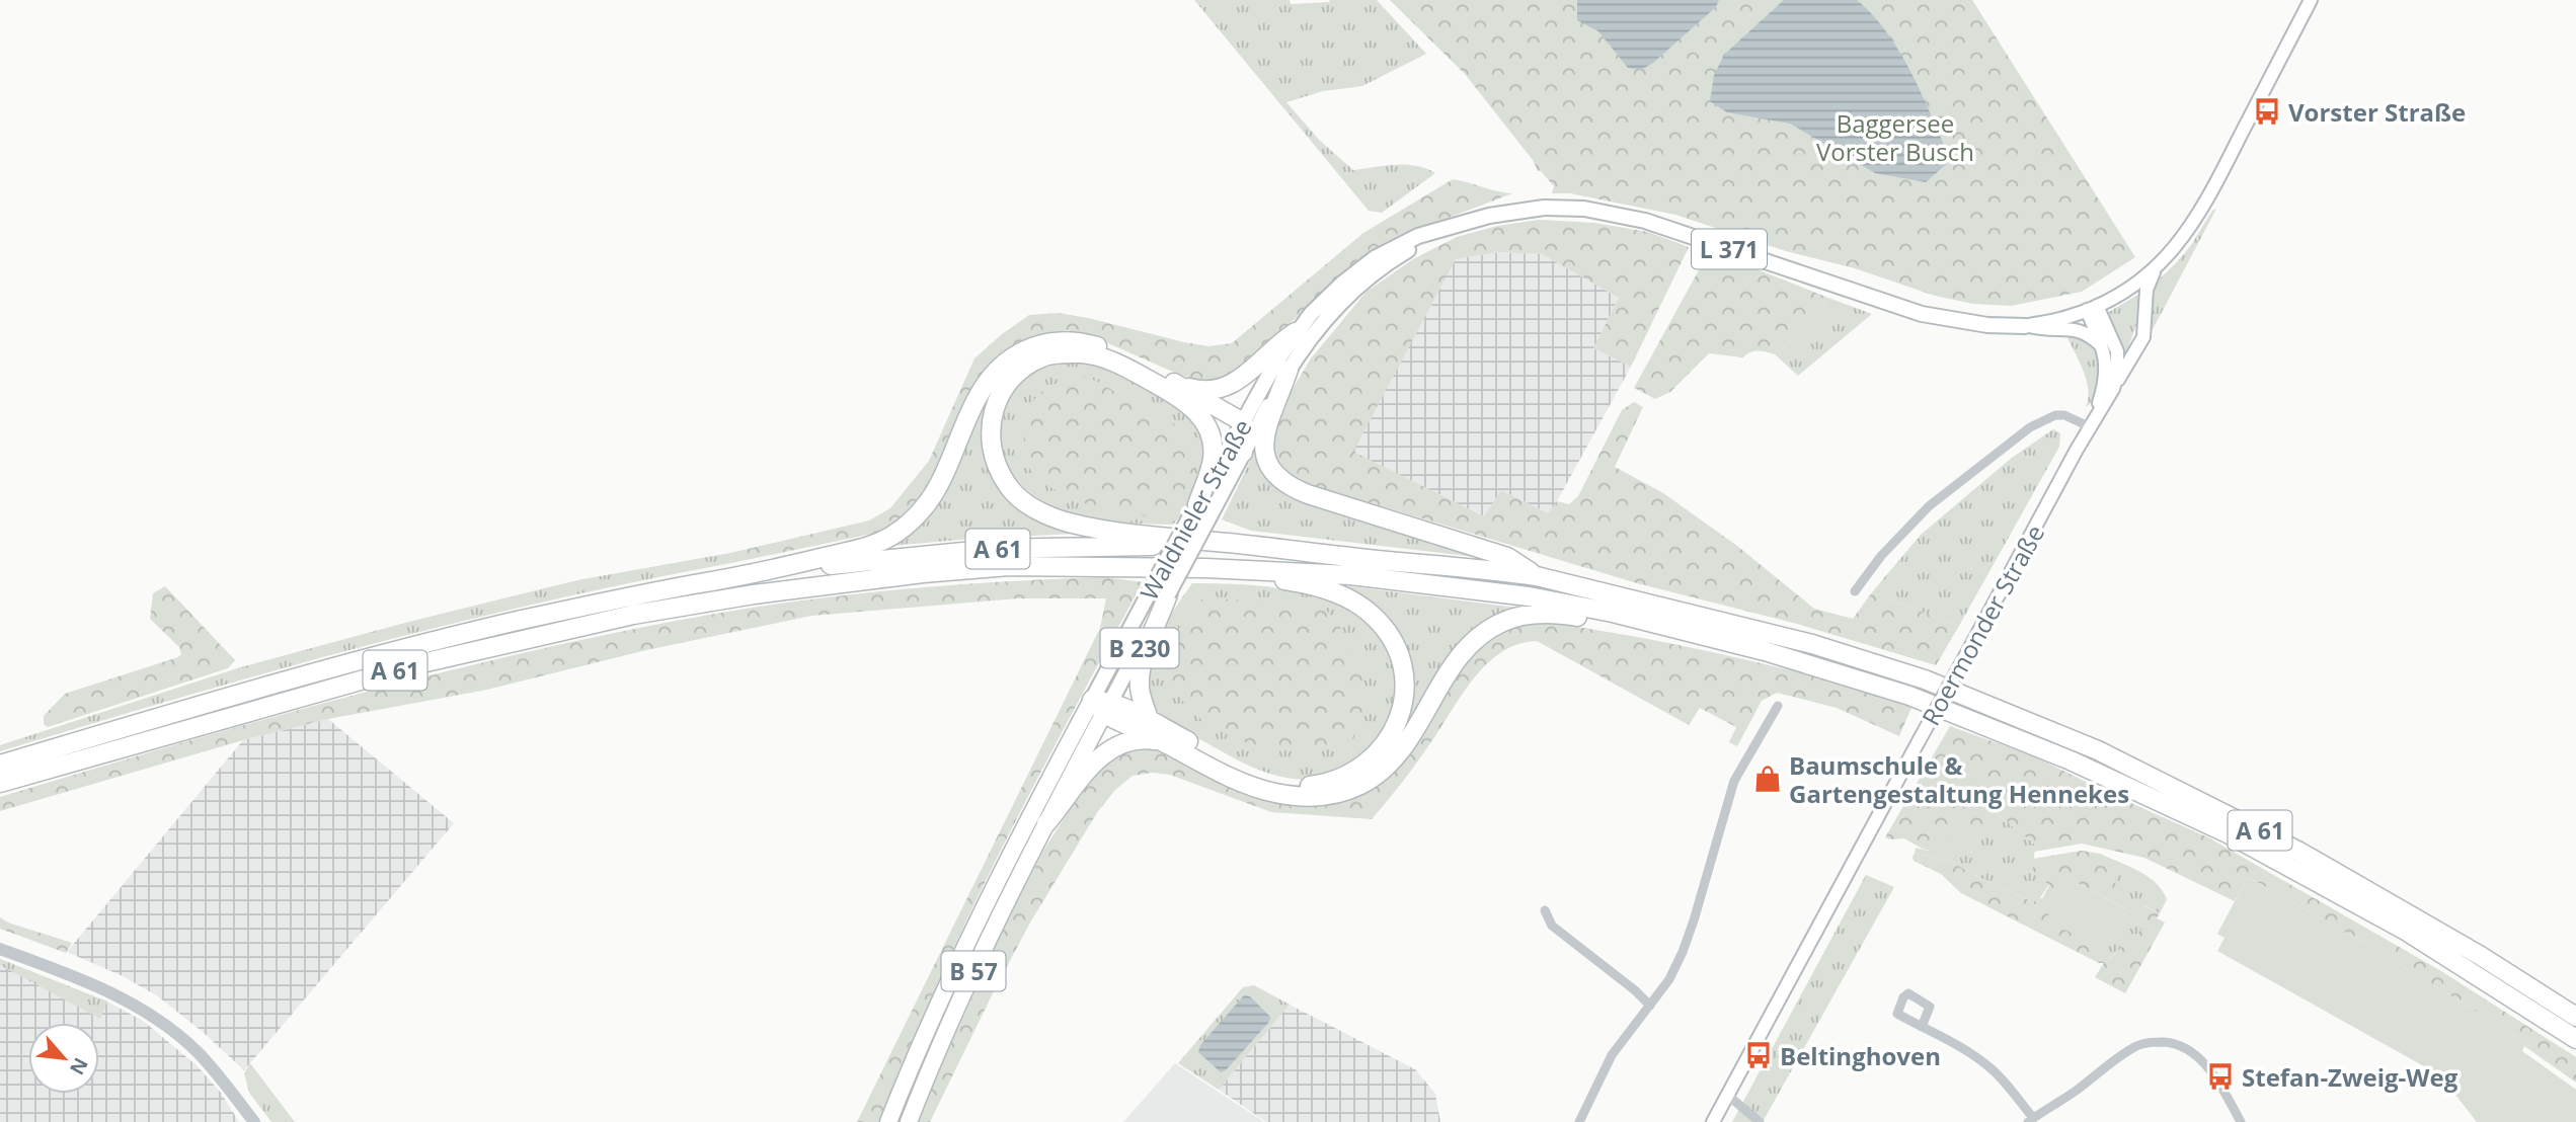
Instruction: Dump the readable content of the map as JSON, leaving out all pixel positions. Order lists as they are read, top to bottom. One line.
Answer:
{"streets":{"highway":["Waldnieler Straße","A 61","B 57"],"main road":["L 371","Roermonder Straße","B 230"]},"crossings":[["L 371","Waldnieler Straße"],["Waldnieler Straße","Roermonder Straße"]],"parks":["Baggersee Vorster Busch"],"places":{"bus stop":["Vorster Straße","Beltinghoven","Stefan-Zweig-Weg"],"shop":["Baumschule & Gartengestaltung Hennekes"]},"north":"bottom right"}
